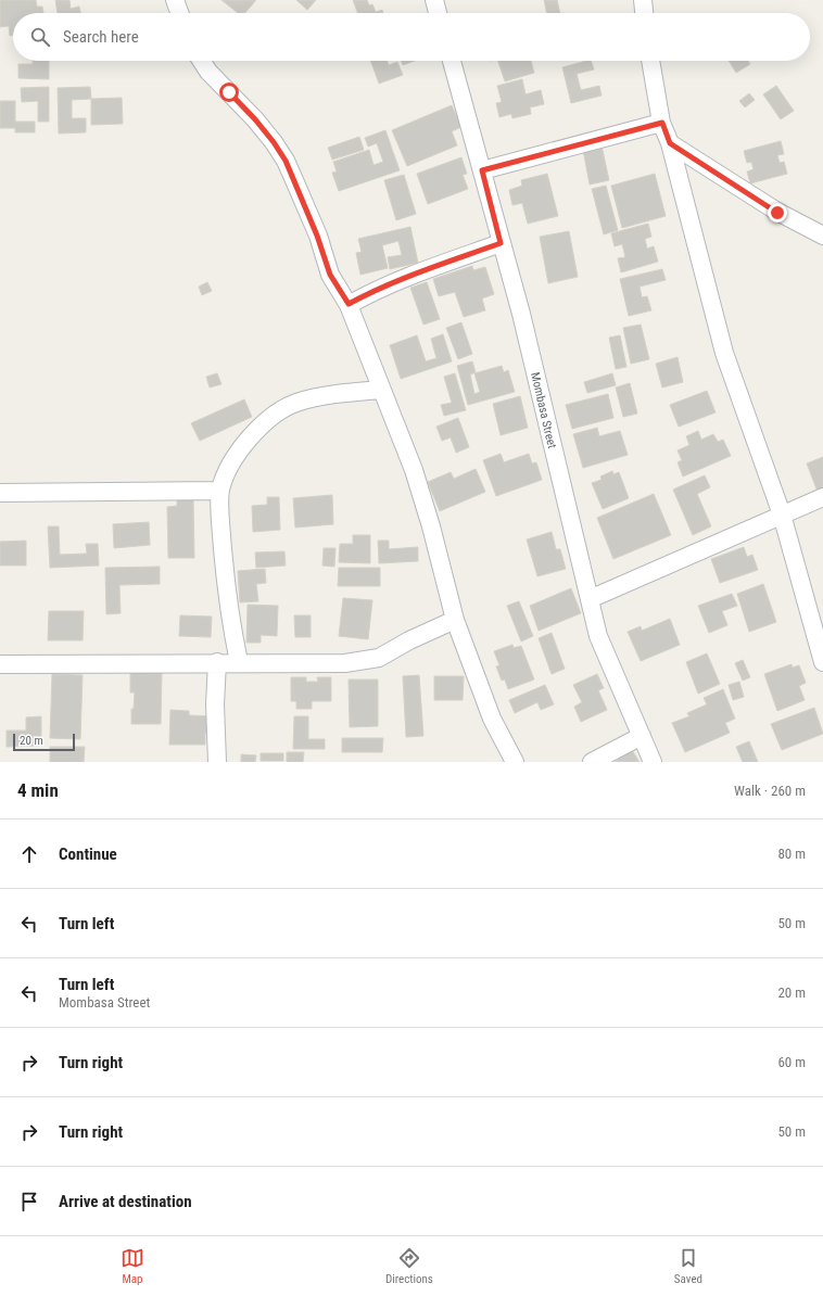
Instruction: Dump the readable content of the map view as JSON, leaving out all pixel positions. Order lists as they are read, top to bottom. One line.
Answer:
{"streets":{"street":["Mombasa Street"]},"scale_bar":"20 m","page":{"search":"Search here","scale":"20 m","heading":["4 min","Walk · 260 m"],"list":[["Continue","80 m"],["Turn left","50 m"],["Turn left","Mombasa Street","20 m"],["Turn right","60 m"],["Turn right","50 m"],"Arrive at destination"],"nav":["Map","Directions","Saved"]}}
